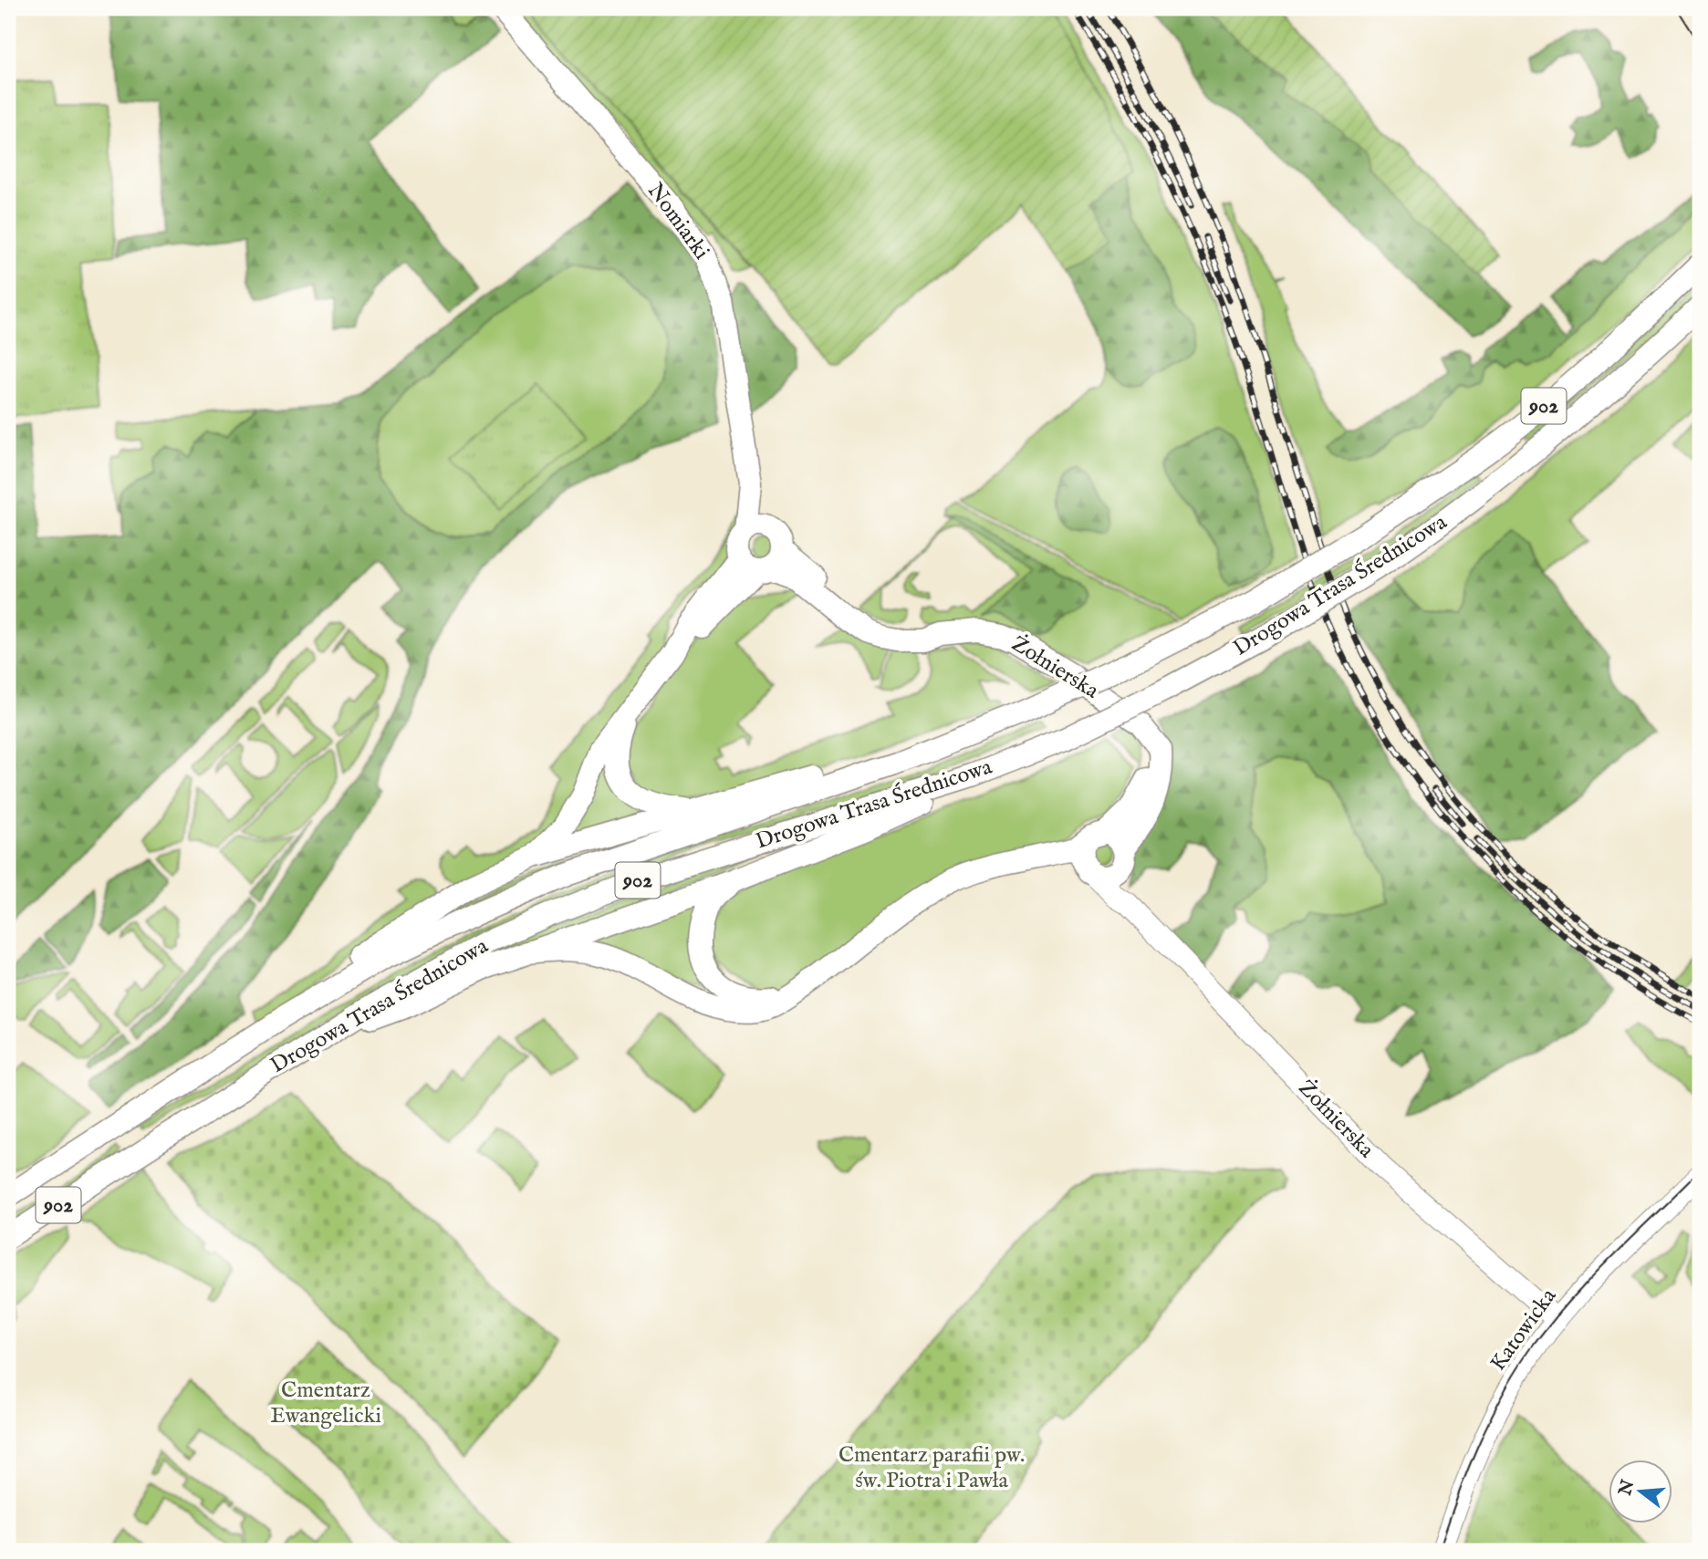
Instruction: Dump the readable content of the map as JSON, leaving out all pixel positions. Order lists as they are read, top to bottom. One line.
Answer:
{"streets":{"main road":["Nomiarki","902","Drogowa Trasa Średnicowa","Żołnierska"],"street":["Katowicka"]},"crossings":[["Nomiarki","Żołnierska"],["Żołnierska","Katowicka"]],"parks":["Cmentarz Ewangelicki","Cmentarz parafii pw. św. Piotra i Pawła"],"north":"left"}
